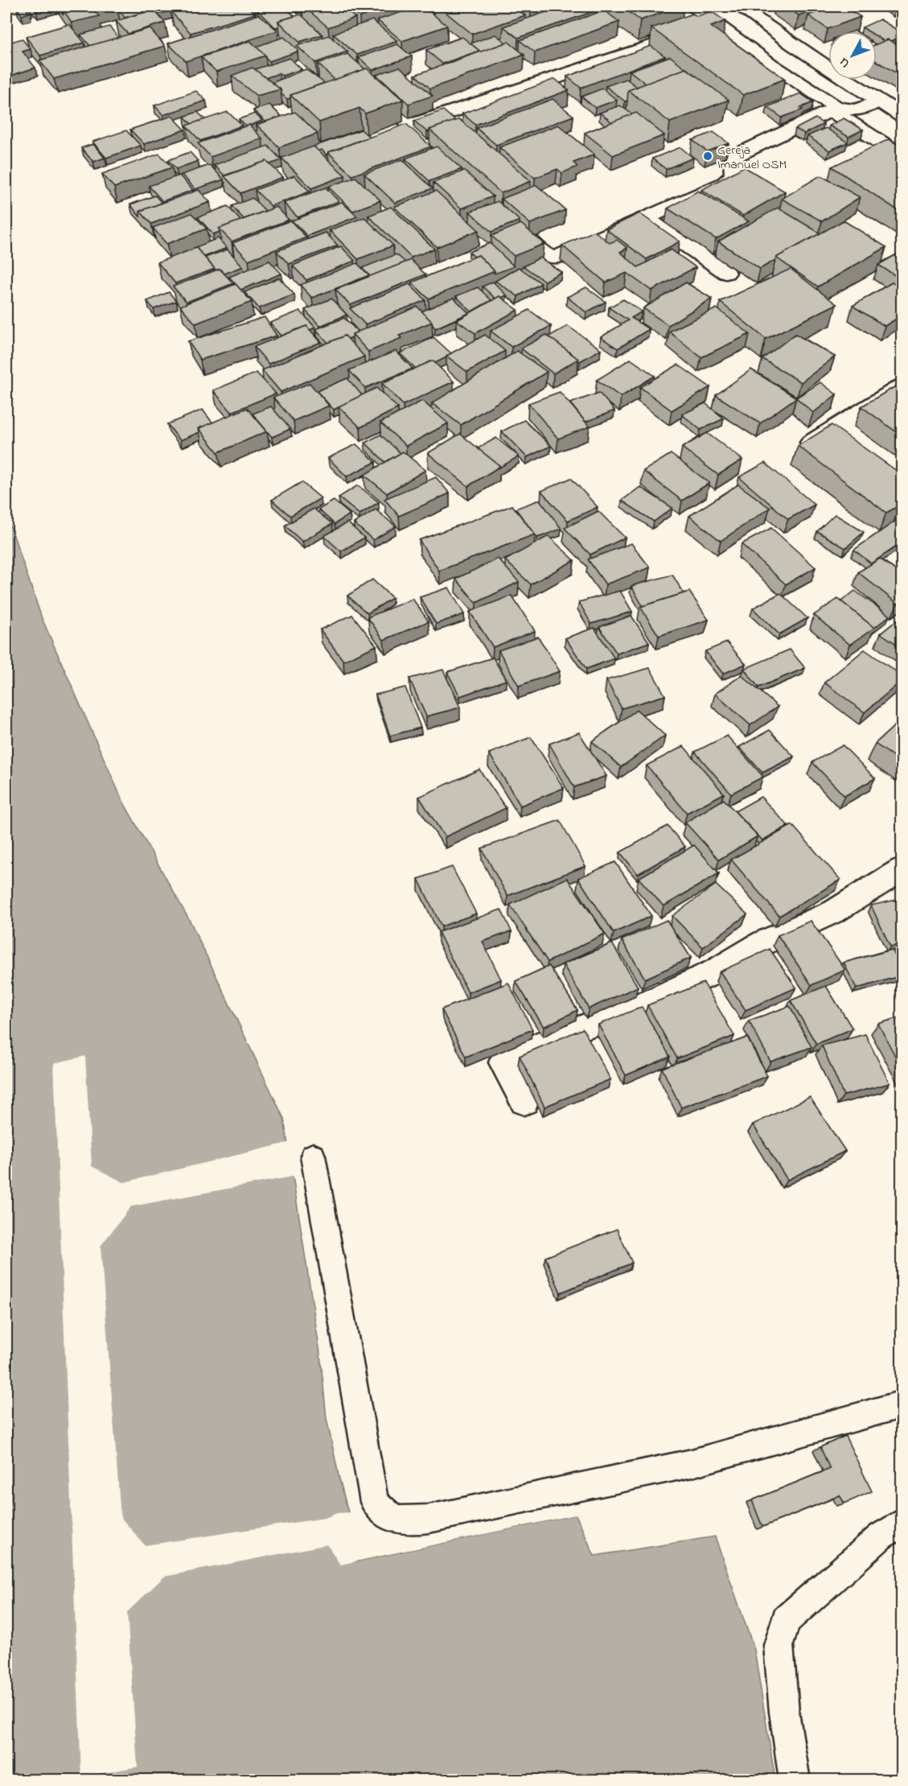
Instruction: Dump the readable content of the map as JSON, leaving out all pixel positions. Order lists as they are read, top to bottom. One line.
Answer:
{"places":["Gereja Imanuel OSM"],"north":"bottom left"}
